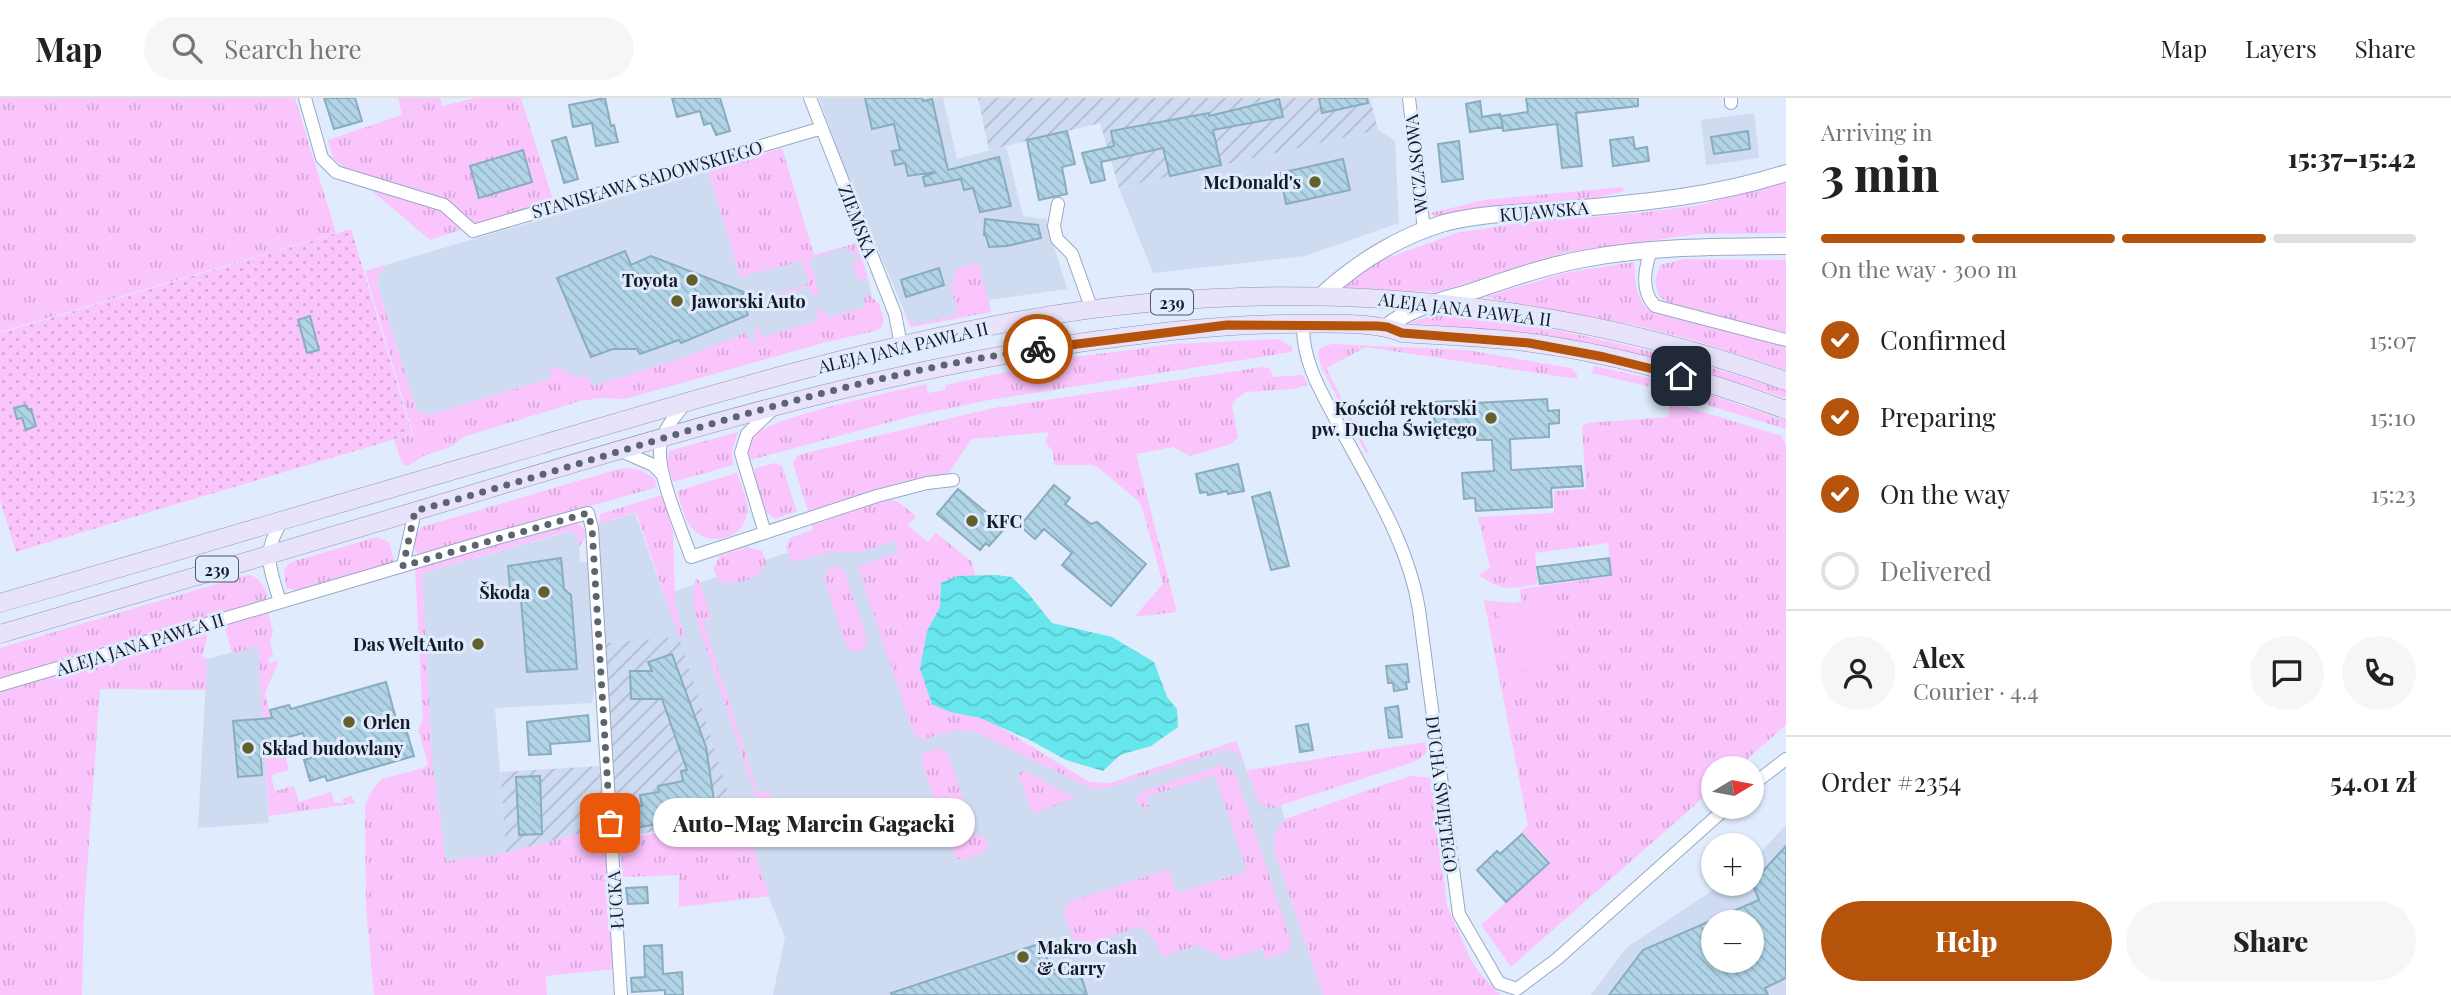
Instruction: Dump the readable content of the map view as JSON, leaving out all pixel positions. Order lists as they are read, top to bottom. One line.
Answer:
{"streets":{"main road":["KUJAWSKA","239","ALEJA JANA PAWŁA II"],"street":["WCZASOWA","STANISŁAWA SADOWSKIEGO","ZIEMSKA","DUCHA ŚWIĘTEGO","ŁUCKA"]},"crossings":[["WCZASOWA","KUJAWSKA"],["STANISŁAWA SADOWSKIEGO","ZIEMSKA"],["KUJAWSKA","ALEJA JANA PAWŁA II"],["ZIEMSKA","ALEJA JANA PAWŁA II"],["ALEJA JANA PAWŁA II","DUCHA ŚWIĘTEGO"],["ALEJA JANA PAWŁA II","ŁUCKA"]],"places":["McDonald's","Toyota","Jaworski Auto","Kościół rektorski pw. Ducha Świętego","KFC","Škoda","Das WeltAuto","Orlen","Skład budowlany","Auto-Mag Marcin Gagacki","Makro Cash & Carry"],"north":"right","page":{"header":"Map","search":"Search here","nav":["Map","Layers","Share"],"heading":["3 min","Arriving in","15:37–15:42"],"panel":["Alex","Courier · 4.4","Order #2354","54.01 zł"],"bar":"On the way · 300 m","list":[["Confirmed","15:07"],["Preparing","15:10"],["On the way","15:23"],"Delivered"],"map_buttons":["+","−"],"bubble":"Auto-Mag Marcin Gagacki","buttons":["Help","Share"]}}
